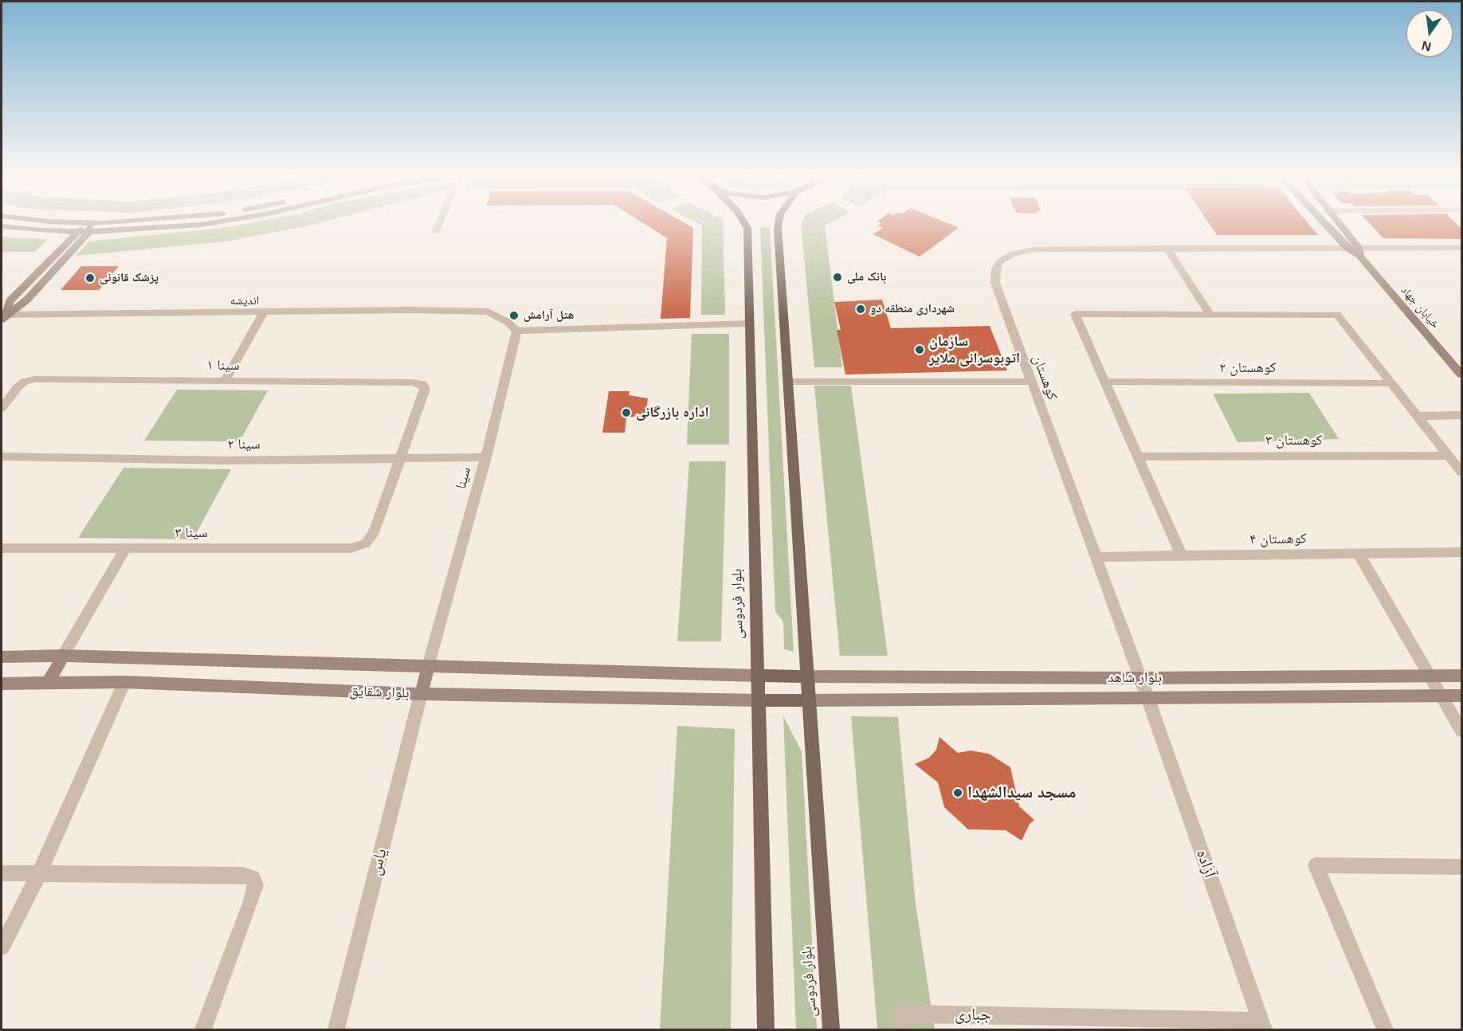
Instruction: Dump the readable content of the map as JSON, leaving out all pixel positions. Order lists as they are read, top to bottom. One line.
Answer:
{"streets":{"main road":["خیابان جهاد","بلوار فردوسی","بلوار شاهد","بلوار شقایق"],"street":["اندیشه","سینا ۱","کوهستان ۲","کوهستان","کوهستان ۳","سینا ۲","سینا","سینا ۳","کوهستان ۴","یاس","آزاده","جباری"]},"crossings":[["اندیشه","سینا"],["خیابان جهاد","کوهستان"],["سینا ۱","سینا ۲"],["سینا ۱","سینا ۳"],["کوهستان","کوهستان ۴"],["کوهستان","بلوار شاهد"],["کوهستان","آزاده"],["سینا ۲","سینا"],["سینا ۲","سینا ۳"],["سینا","بلوار شقایق"],["بلوار فردوسی","بلوار شاهد"],["بلوار فردوسی","بلوار شقایق"],["بلوار شاهد","آزاده"],["بلوار شقایق","یاس"],["آزاده","جباری"]],"places":["بانک ملی","پزشک قانونی","شهرداری منطقه دو","هتل آرامش","سازمان اتوبوسرانی ملایر","اداره بازرگانی","مسجد سیدالشهدا"],"north":"bottom"}
